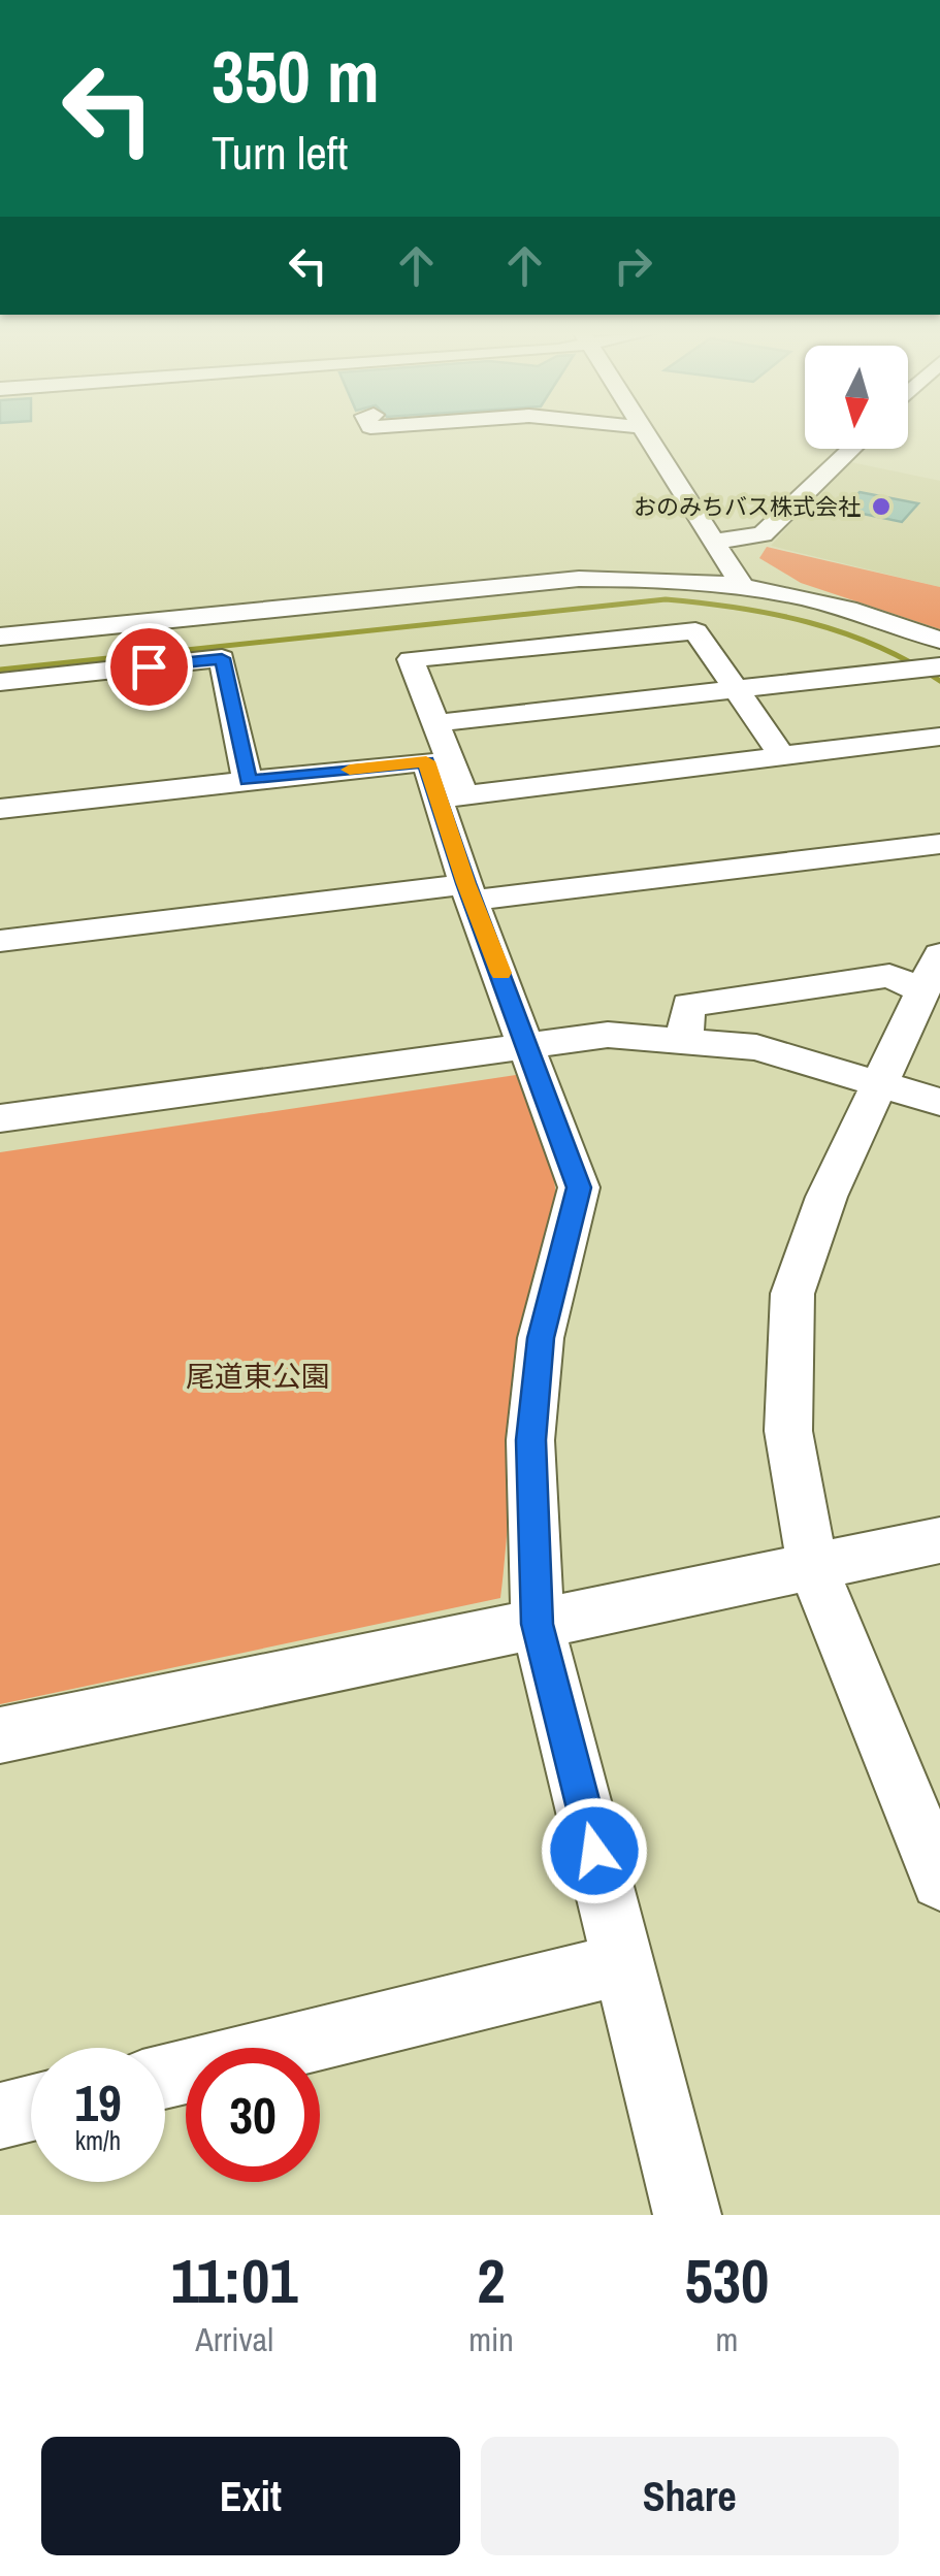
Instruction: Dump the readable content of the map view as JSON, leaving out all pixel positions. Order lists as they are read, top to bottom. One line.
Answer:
{"parks":["尾道東公園"],"places":["おのみちバス株式会社"],"north":"bottom","page":{"turn":["350 m","Turn left"],"speed":"19 km/h","limit":"30","eta":["11:01","Arrival","2","min","530","m"],"buttons":["Exit","Share"]}}
